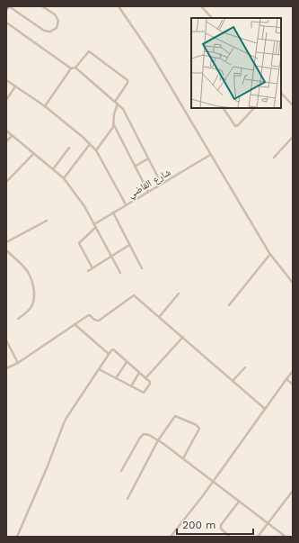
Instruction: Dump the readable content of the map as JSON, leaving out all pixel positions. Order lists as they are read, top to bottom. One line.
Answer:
{"streets":{"street":["شارع القاضي"]},"scale_bar":"200 m"}
